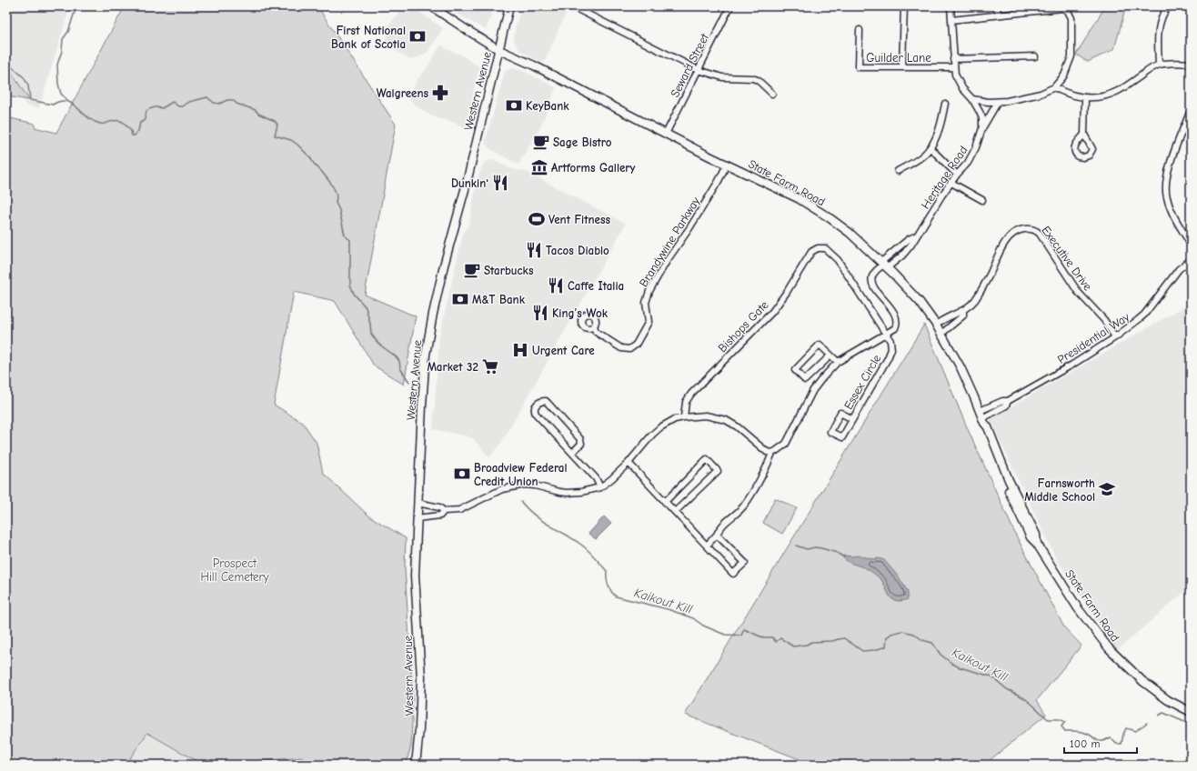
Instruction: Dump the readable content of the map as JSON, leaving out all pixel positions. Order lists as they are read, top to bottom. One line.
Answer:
{"streets":{"main road":["Western Avenue","State Farm Road"],"street":["Guilder Lane","Seward Street","Heritage Road","Brandywine Parkway","Executive Drive","Bishops Gate","Presidential Way","Essex Circle"]},"crossings":[["Guilder Lane","Heritage Road"],["Seward Street","State Farm Road"],["Western Avenue","State Farm Road"],["Heritage Road","State Farm Road"],["State Farm Road","Brandywine Parkway"],["State Farm Road","Executive Drive"],["State Farm Road","Presidential Way"],["Executive Drive","Presidential Way"],["Bishops Gate","Essex Circle"]],"water":["Kaikout Kill"],"parks":["Prospect Hill Cemetery"],"places":{"bank":["First National Bank of Scotia","KeyBank","M&T Bank","Broadview Federal Credit Union"],"pharmacy":["Walgreens"],"cafe":["Sage Bistro","Starbucks"],"museum":["Artforms Gallery"],"restaurant":["Dunkin'","Tacos Diablo","Caffe Italia","King’s Wok"],"sports":["Vent Fitness"],"hospital":["Urgent Care"],"supermarket":["Market 32"],"school or university":["Farnsworth Middle School"]},"scale_bar":"100 m"}
